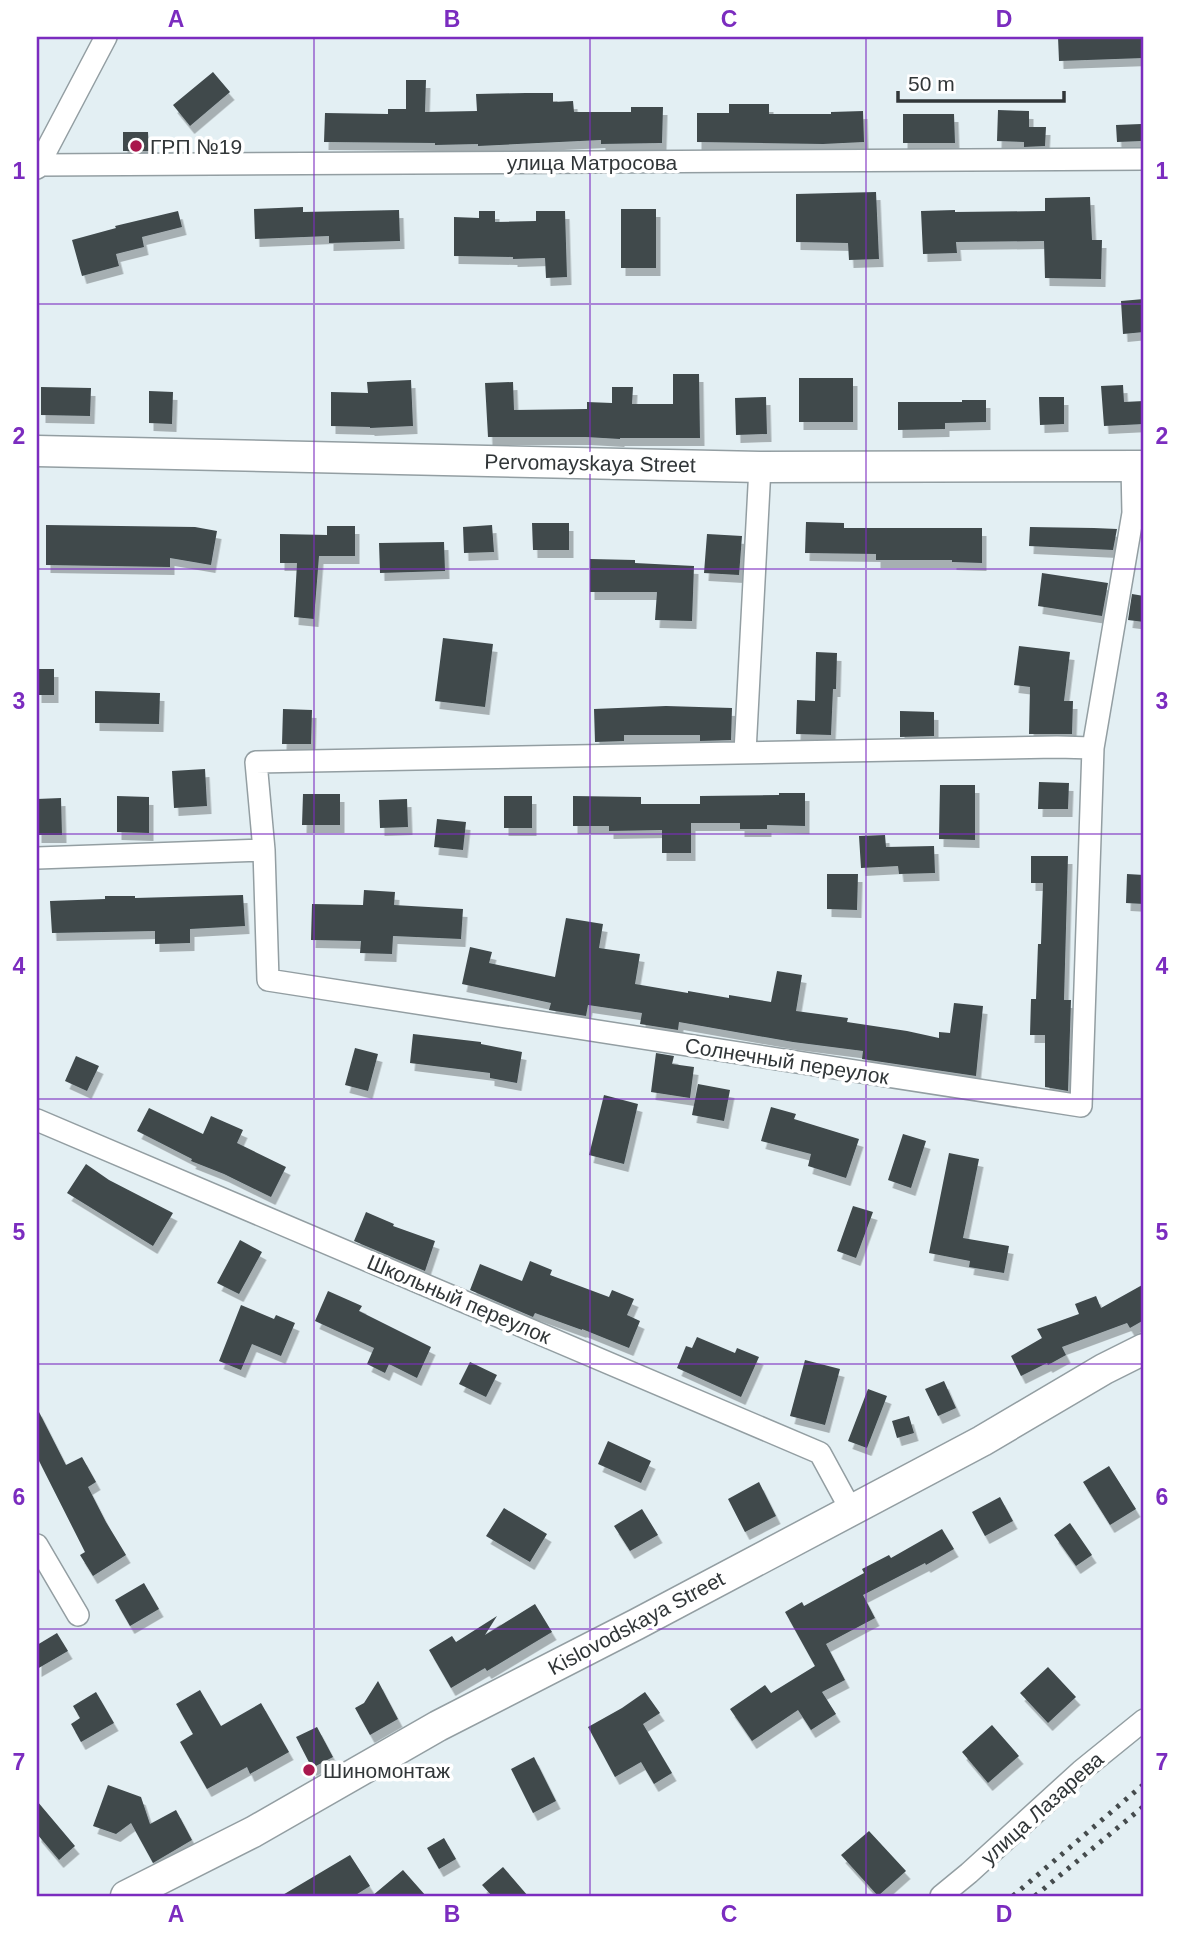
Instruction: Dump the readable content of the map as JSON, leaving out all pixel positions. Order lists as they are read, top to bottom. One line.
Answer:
{"streets":{"street":["улица Матросова","Pervomayskaya Street","Солнечный переулок","Школьный переулок","Kislovodskaya Street","улица Лазарева"]},"crossings":[["Pervomayskaya Street","Солнечный переулок"],["Школьный переулок","Kislovodskaya Street"]],"places":["ГРП №19","Шиномонтаж"],"scale_bar":"50 m","grid":{"columns":["A","B","C","D"],"rows":["1","2","3","4","5","6","7"]}}
